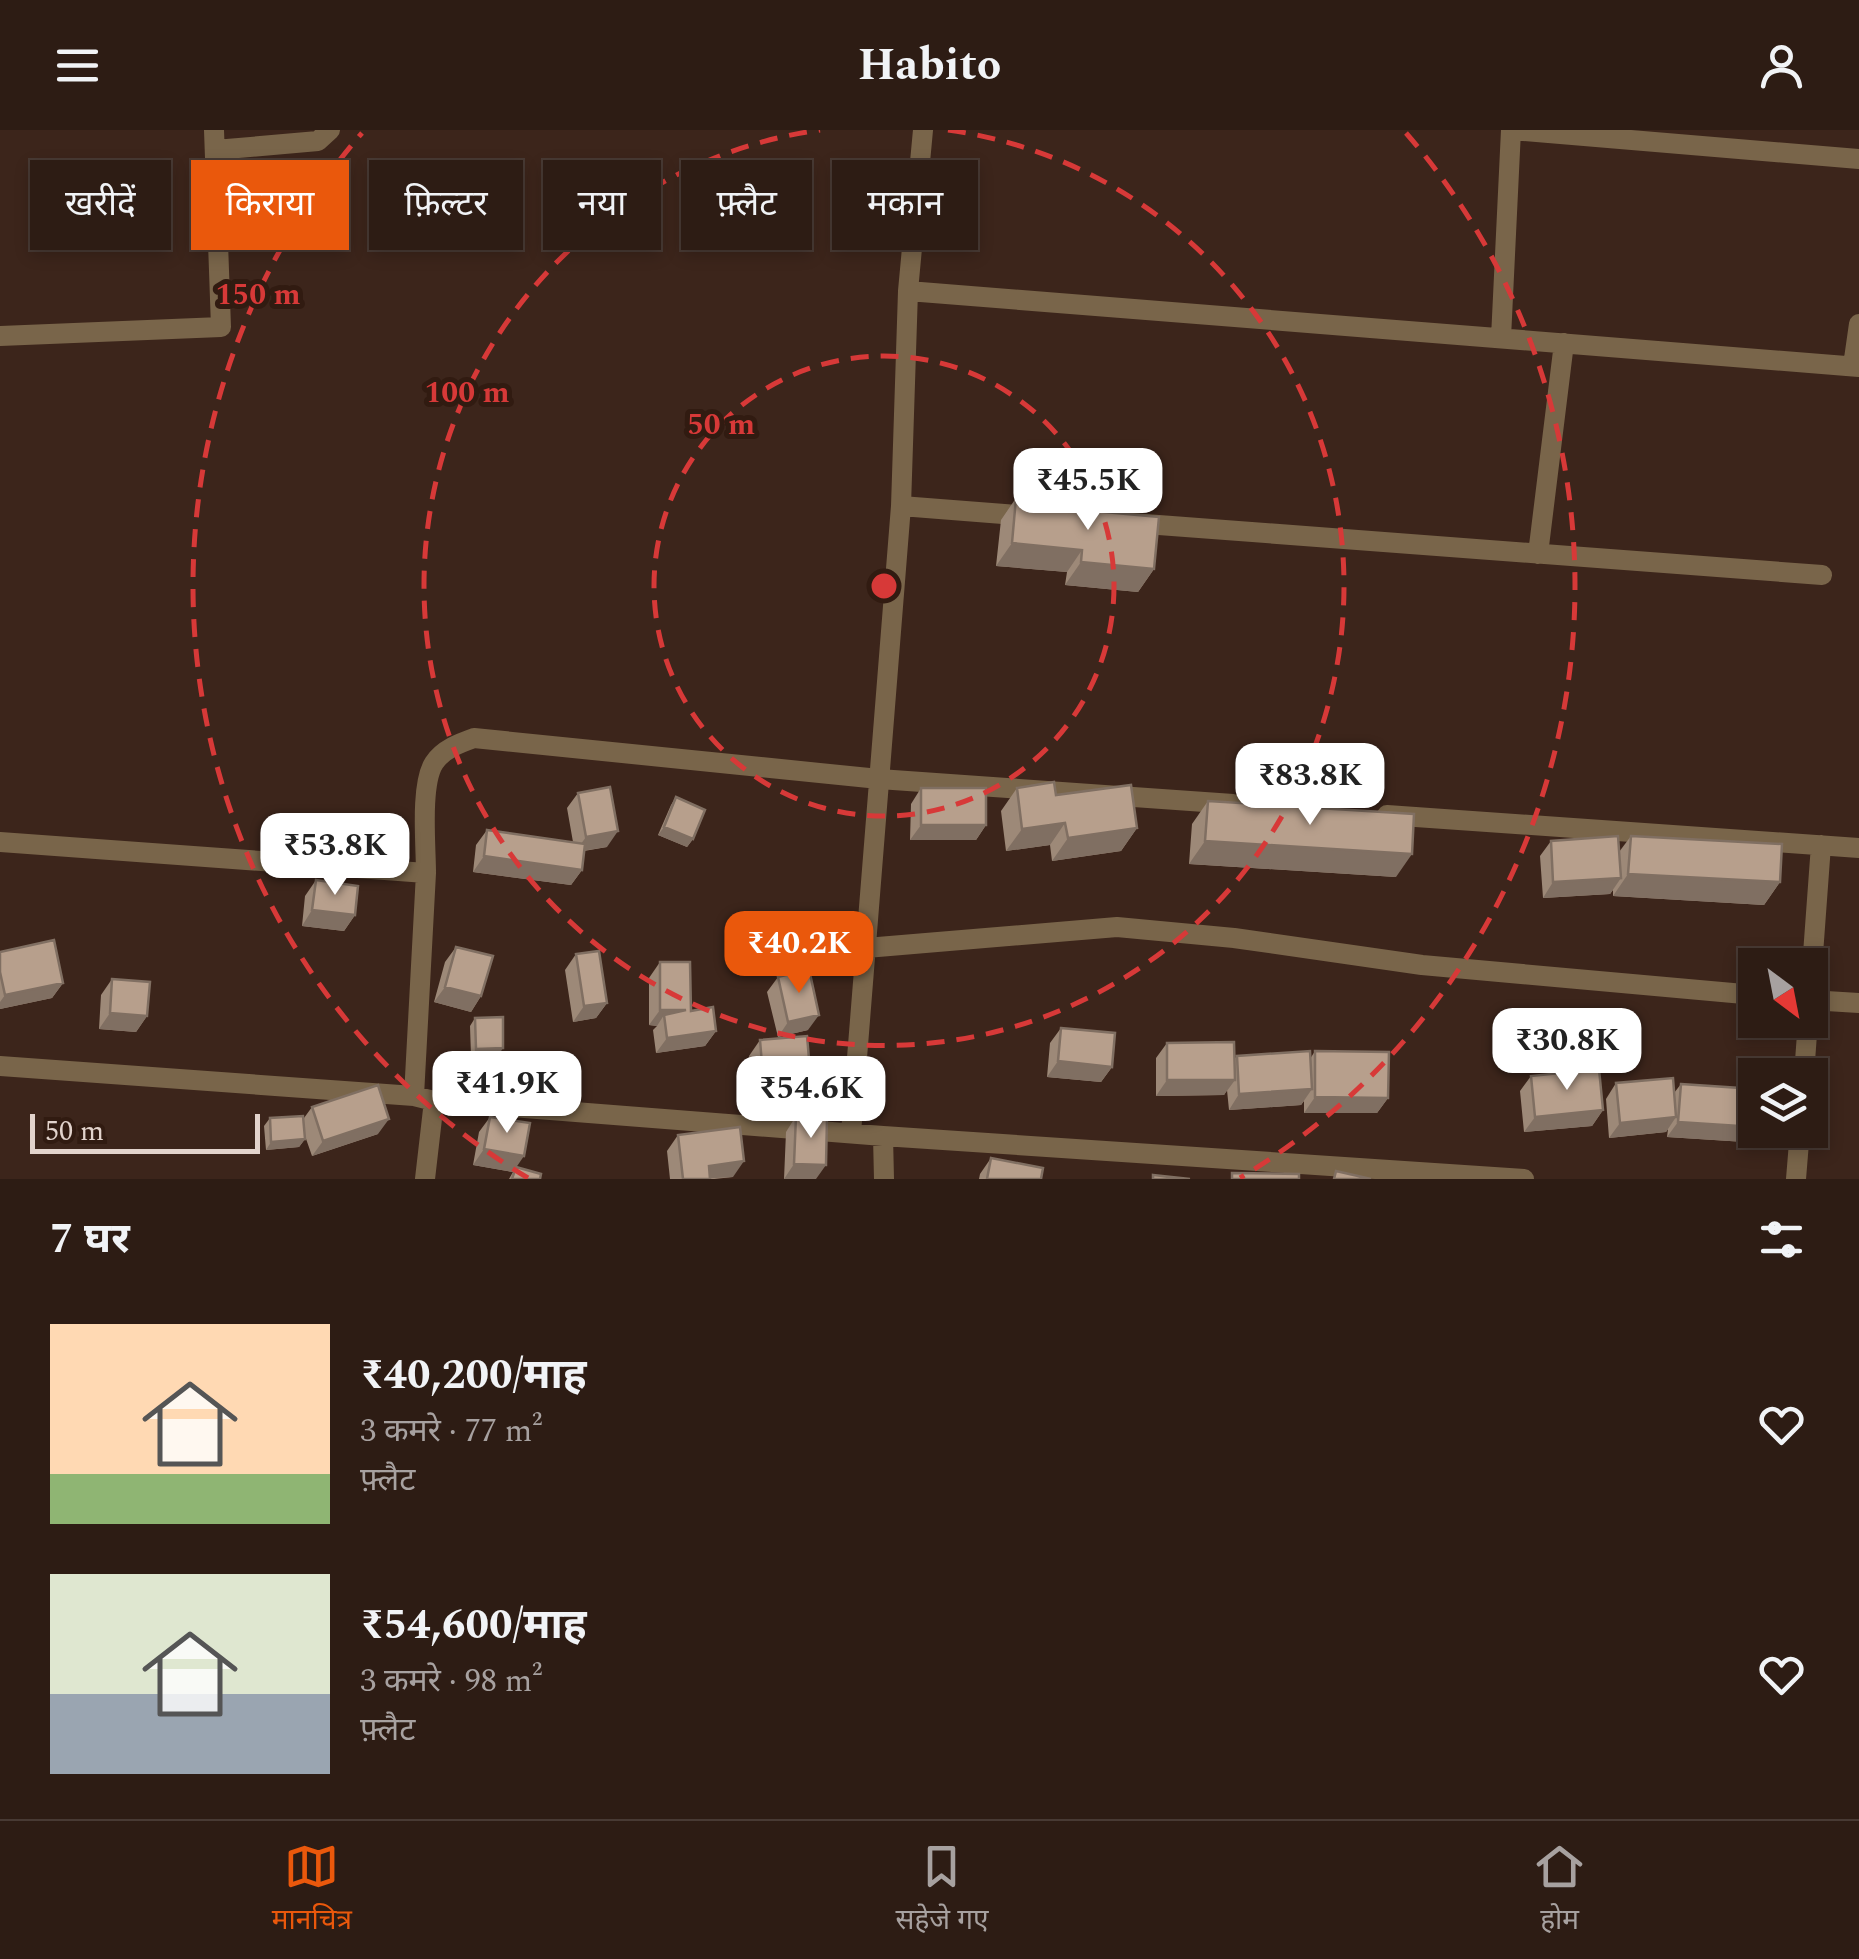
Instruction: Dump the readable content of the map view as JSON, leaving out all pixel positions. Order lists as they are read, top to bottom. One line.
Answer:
{"scale_bar":"50 m","north":"bottom right","page":{"header":"Habito","chip":["खरीदें","किराया","फ़िल्टर","नया","फ़्लैट","मकान"],"price":["₹45.5K","₹83.8K","₹53.8K","₹40.2K","₹30.8K","₹41.9K","₹54.6K"],"scale":"50 m","heading":"7 घर","list":[{"name":"₹40,200/माह","note":"3 कमरे · 77 m² · फ़्लैट"},{"name":"₹54,600/माह","note":"3 कमरे · 98 m² · फ़्लैट"}],"tabs":["मानचित्र","सहेजे गए","होम"]},"rings":["150 m","100 m","50 m"]}
